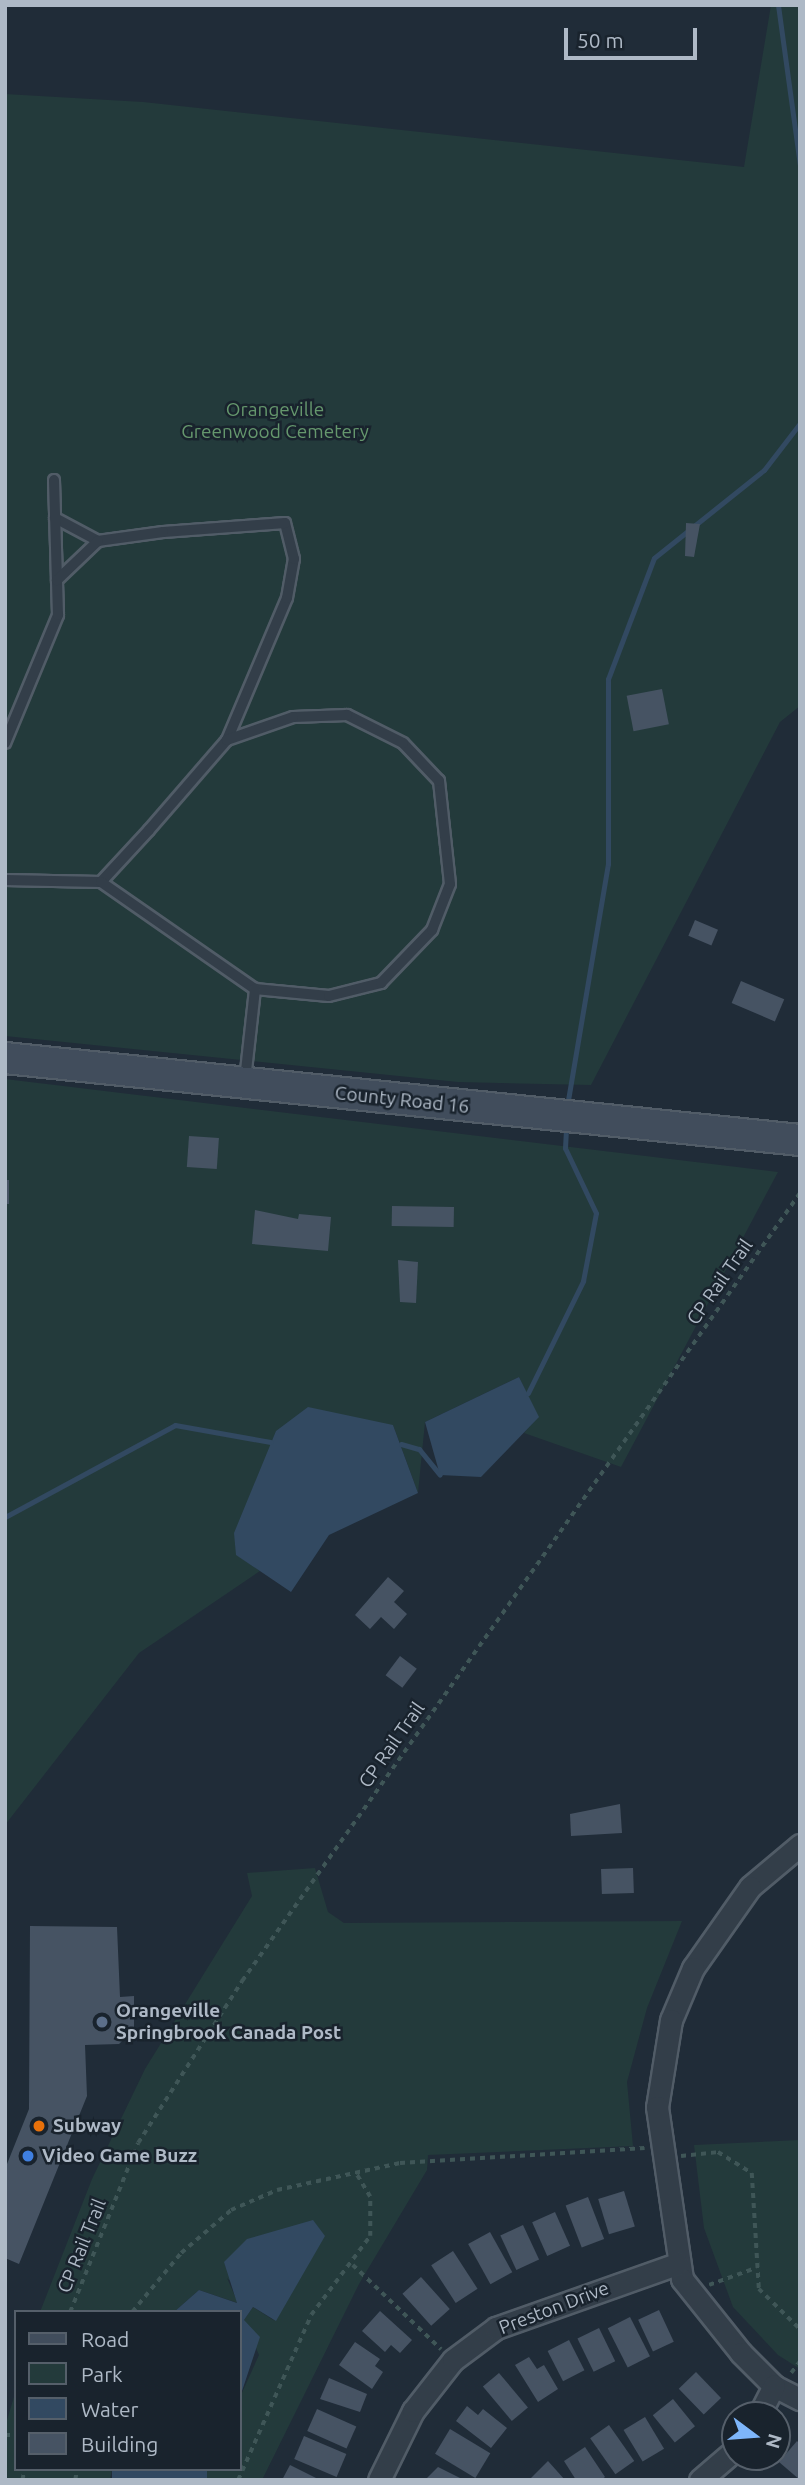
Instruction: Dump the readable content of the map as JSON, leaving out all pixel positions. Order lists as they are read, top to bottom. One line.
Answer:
{"streets":{"main road":["County Road 16"],"street":["Preston Drive"],"path":["CP Rail Trail"]},"parks":["Orangeville Greenwood Cemetery"],"places":["Orangeville Springbrook Canada Post","Subway","Video Game Buzz"],"legend":["Road","Park","Water","Building"],"scale_bar":"50 m","north":"right"}
